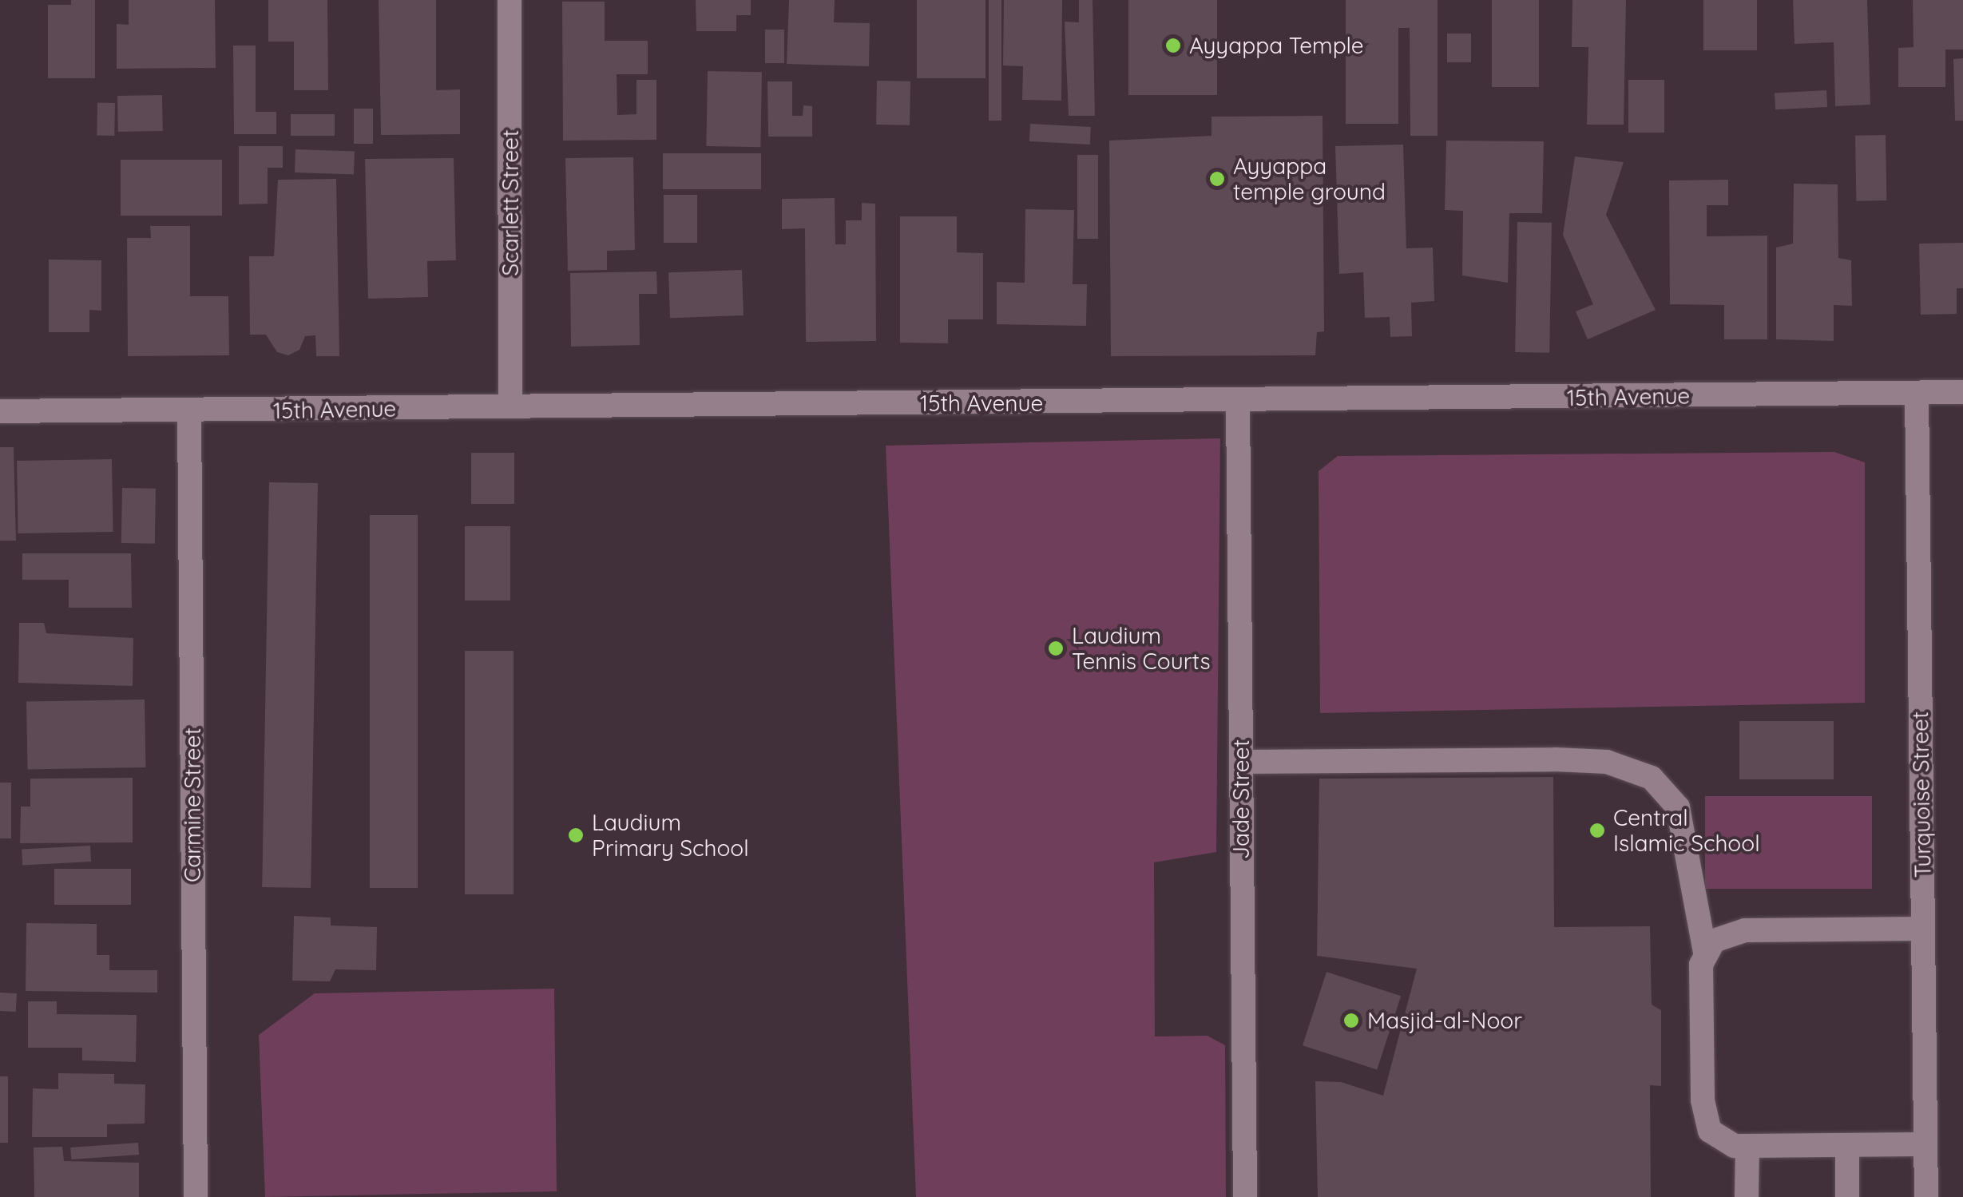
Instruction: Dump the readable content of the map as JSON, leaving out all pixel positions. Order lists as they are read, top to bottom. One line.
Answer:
{"streets":{"street":["Scarlett Street","15th Avenue","Turquoise Street","Jade Street","Carmine Street"]},"crossings":[["Scarlett Street","15th Avenue"],["15th Avenue","Turquoise Street"],["15th Avenue","Jade Street"],["15th Avenue","Carmine Street"]],"places":["Ayyappa Temple","Ayyappa temple ground","Laudium Tennis Courts","Central Islamic School","Laudium Primary School","Masjid-al-Noor"]}
